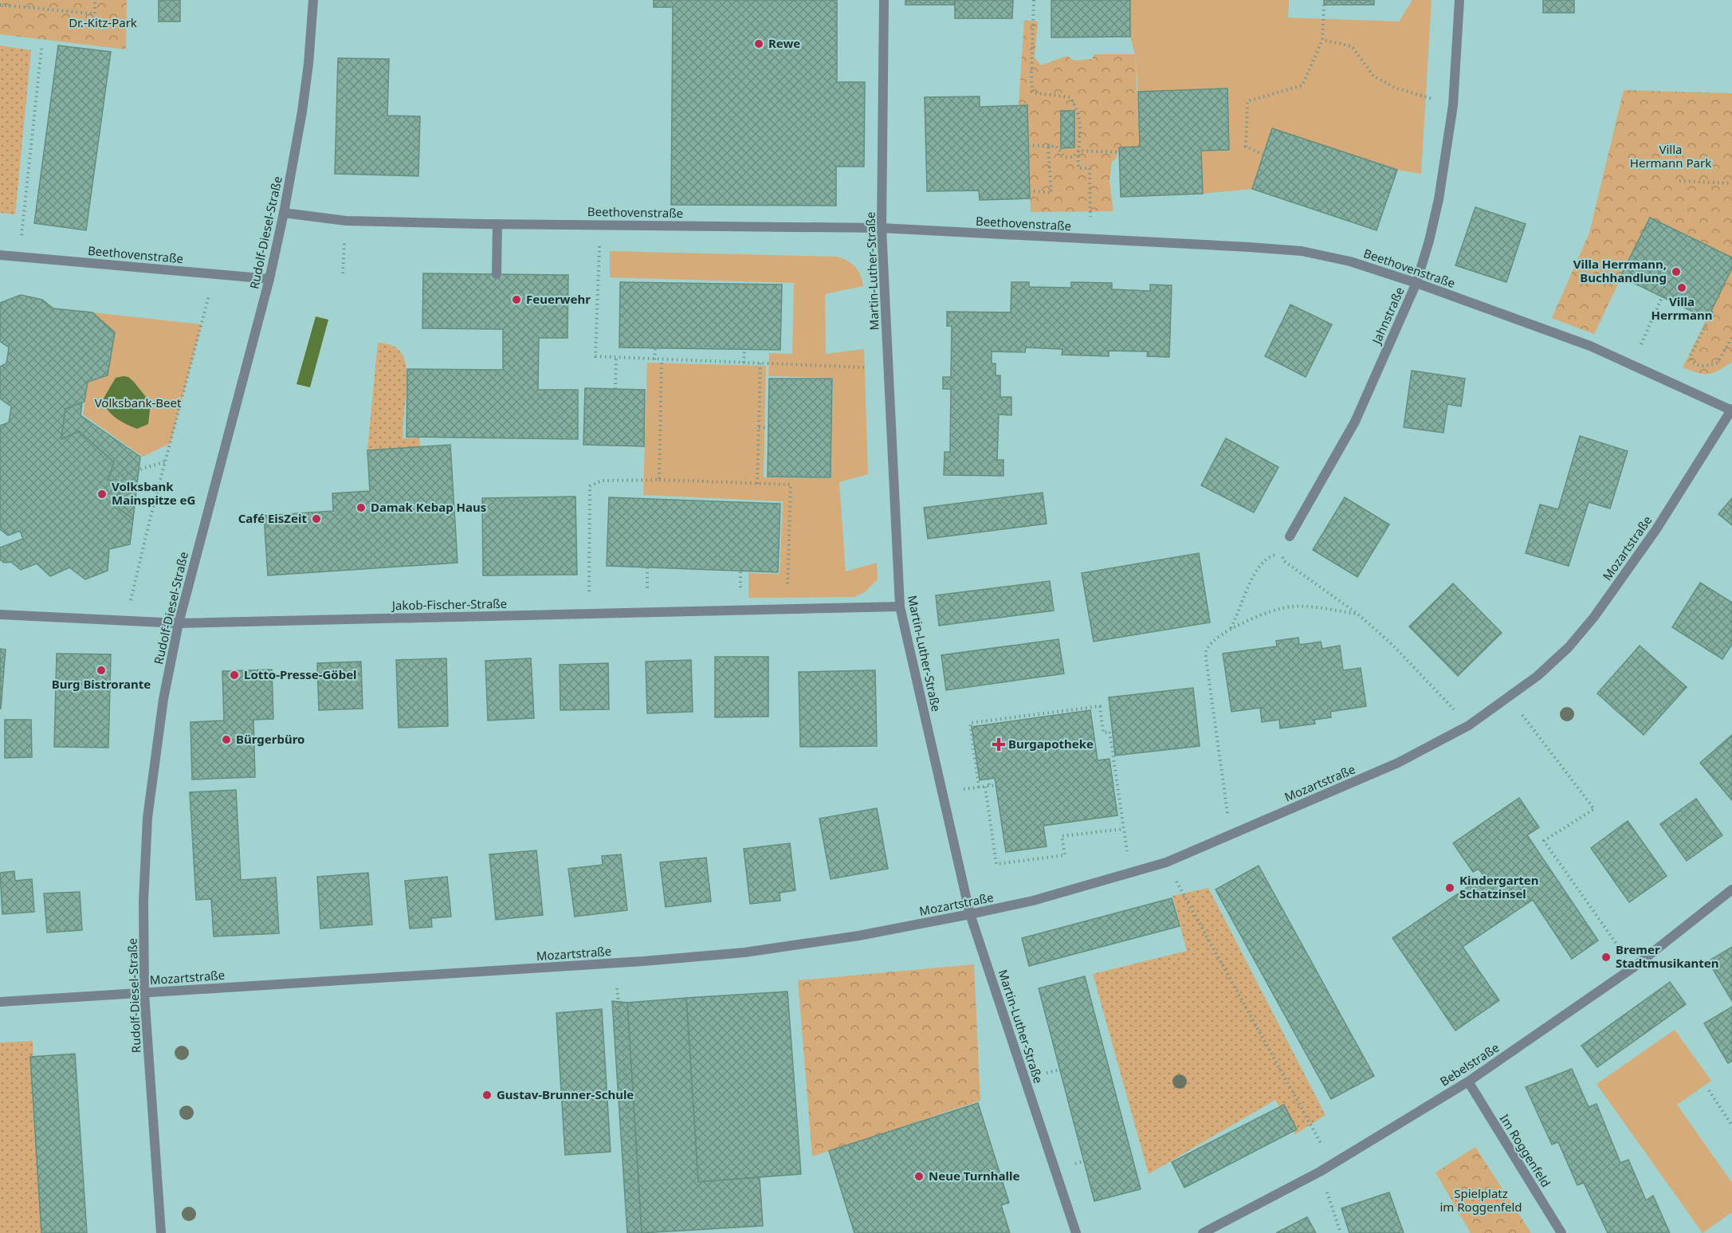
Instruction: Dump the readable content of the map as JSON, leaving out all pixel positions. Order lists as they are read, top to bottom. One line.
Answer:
{"streets":{"street":["Beethovenstraße","Rudolf-Diesel-Straße","Martin-Luther-Straße","Jahnstraße","Mozartstraße","Jakob-Fischer-Straße","Bebelstraße","Im Roggenfeld"]},"crossings":[["Beethovenstraße","Rudolf-Diesel-Straße"],["Beethovenstraße","Martin-Luther-Straße"],["Beethovenstraße","Jahnstraße"],["Beethovenstraße","Mozartstraße"],["Rudolf-Diesel-Straße","Mozartstraße"],["Rudolf-Diesel-Straße","Jakob-Fischer-Straße"],["Martin-Luther-Straße","Mozartstraße"],["Martin-Luther-Straße","Jakob-Fischer-Straße"],["Bebelstraße","Im Roggenfeld"]],"parks":["Dr.-Kitz-Park","Villa Hermann Park","Volksbank-Beet","Spielplatz im Roggenfeld"],"places":{"other":["Rewe","Villa Herrmann, Buchhandlung","Villa Herrmann","Feuerwehr","Volksbank Mainspitze eG","Damak Kebap Haus","Café EisZeit","Burg Bistrorante","Lotto-Presse-Göbel","Bürgerbüro","Kindergarten Schatzinsel","Bremer Stadtmusikanten","Gustav-Brunner-Schule","Neue Turnhalle"],"health":["Burgapotheke"]}}
